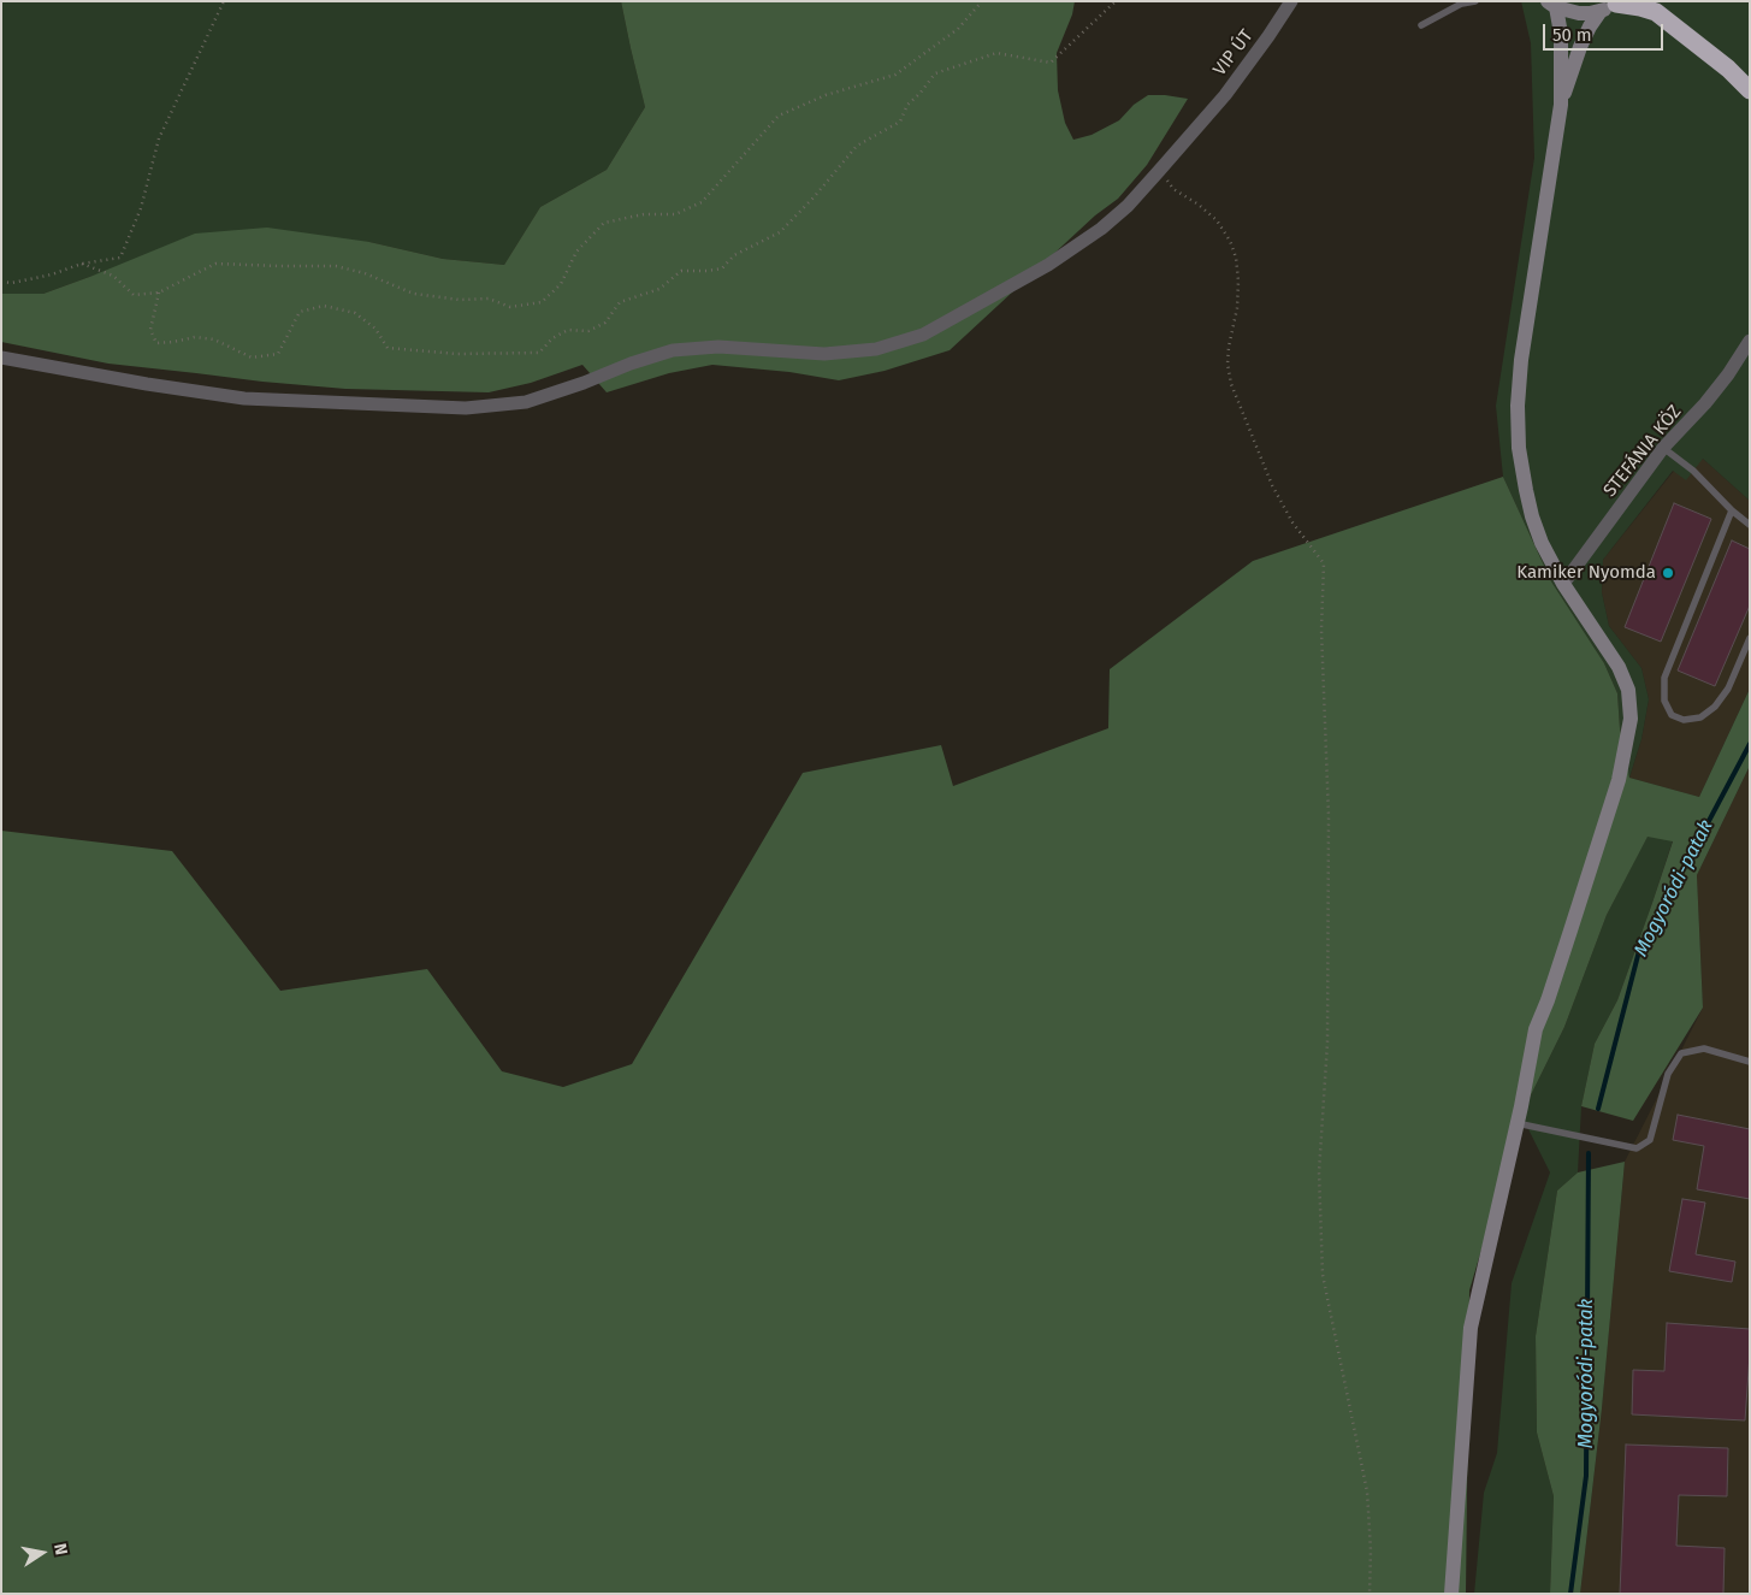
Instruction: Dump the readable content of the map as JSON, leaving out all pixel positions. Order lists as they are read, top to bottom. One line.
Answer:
{"streets":{"street":["VIP ÚT","STEFÁNIA KÖZ"]},"water":["Mogyoródi-patak"],"places":["Kamiker Nyomda"],"scale_bar":"50 m","north":"right"}
